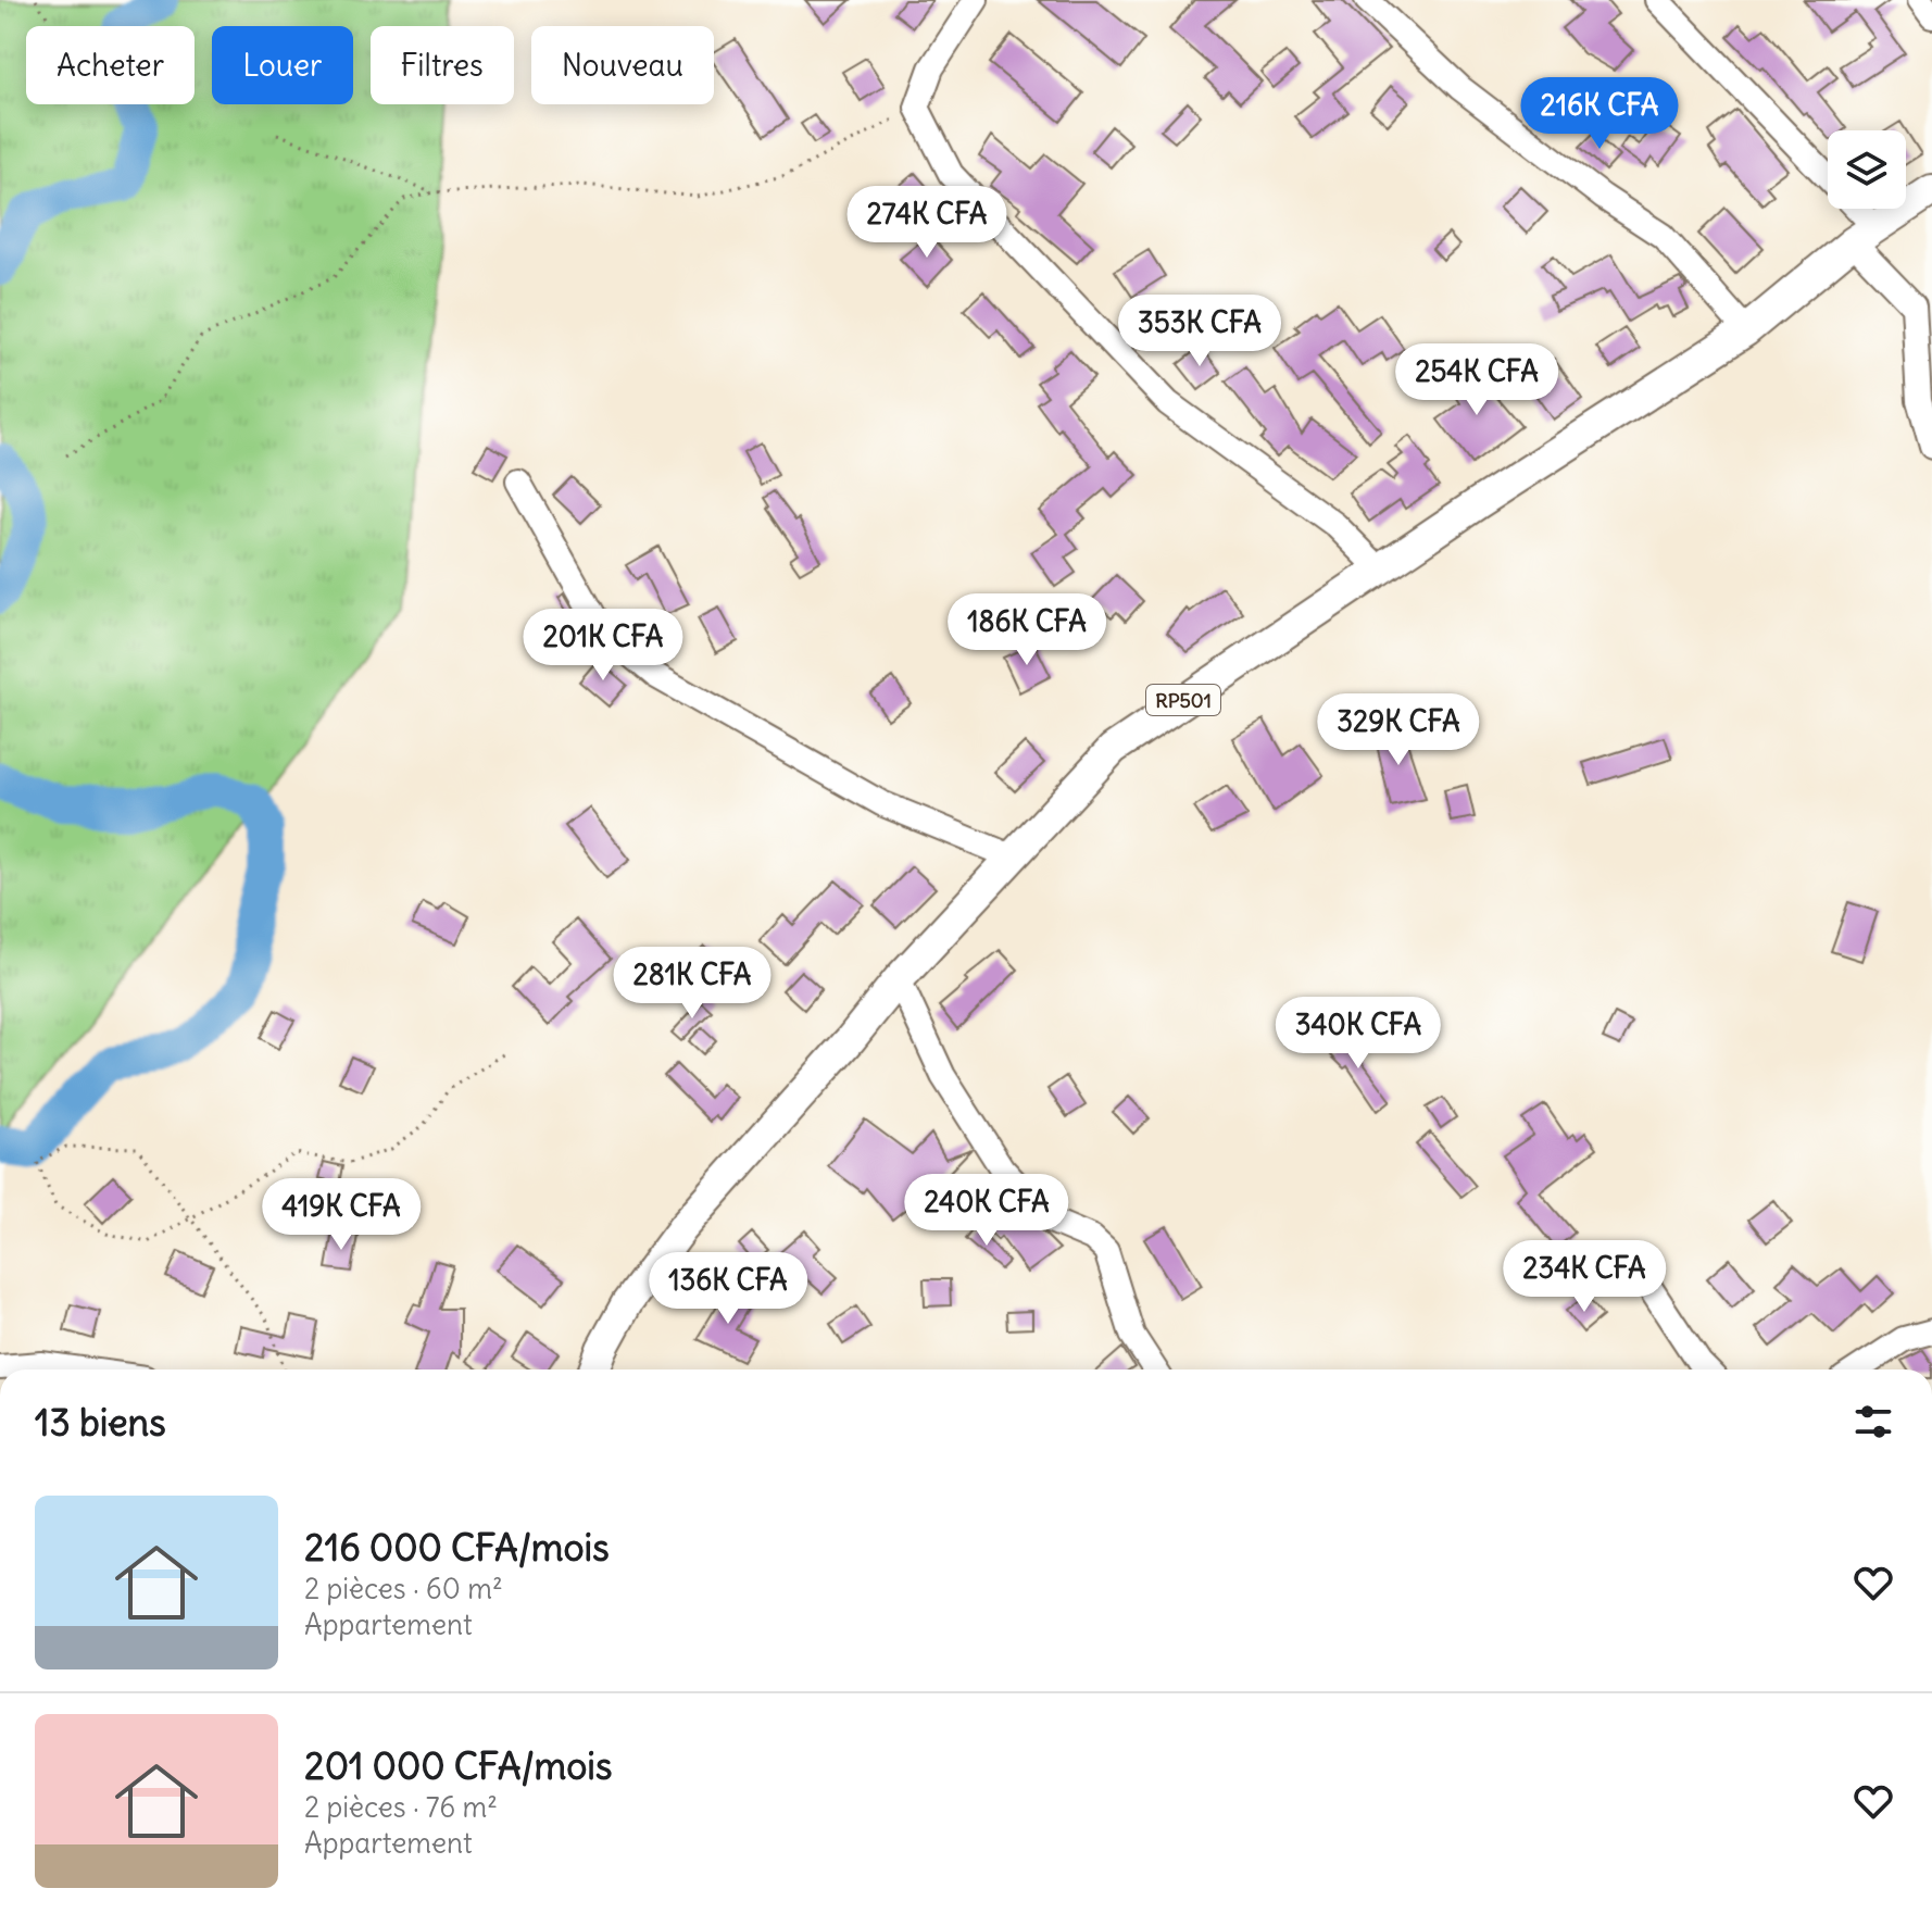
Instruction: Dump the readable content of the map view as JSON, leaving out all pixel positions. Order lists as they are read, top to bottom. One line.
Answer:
{"streets":{"main road":["RP501"]},"page":{"chip":["Acheter","Louer","Filtres","Nouveau"],"price":["216K CFA","274K CFA","353K CFA","254K CFA","186K CFA","201K CFA","329K CFA","281K CFA","340K CFA","240K CFA","419K CFA","234K CFA","136K CFA"],"heading":"13 biens","list":[{"name":"216 000 CFA/mois","note":"2 pièces · 60 m² · Appartement"},{"name":"201 000 CFA/mois","note":"2 pièces · 76 m² · Appartement"}]}}
